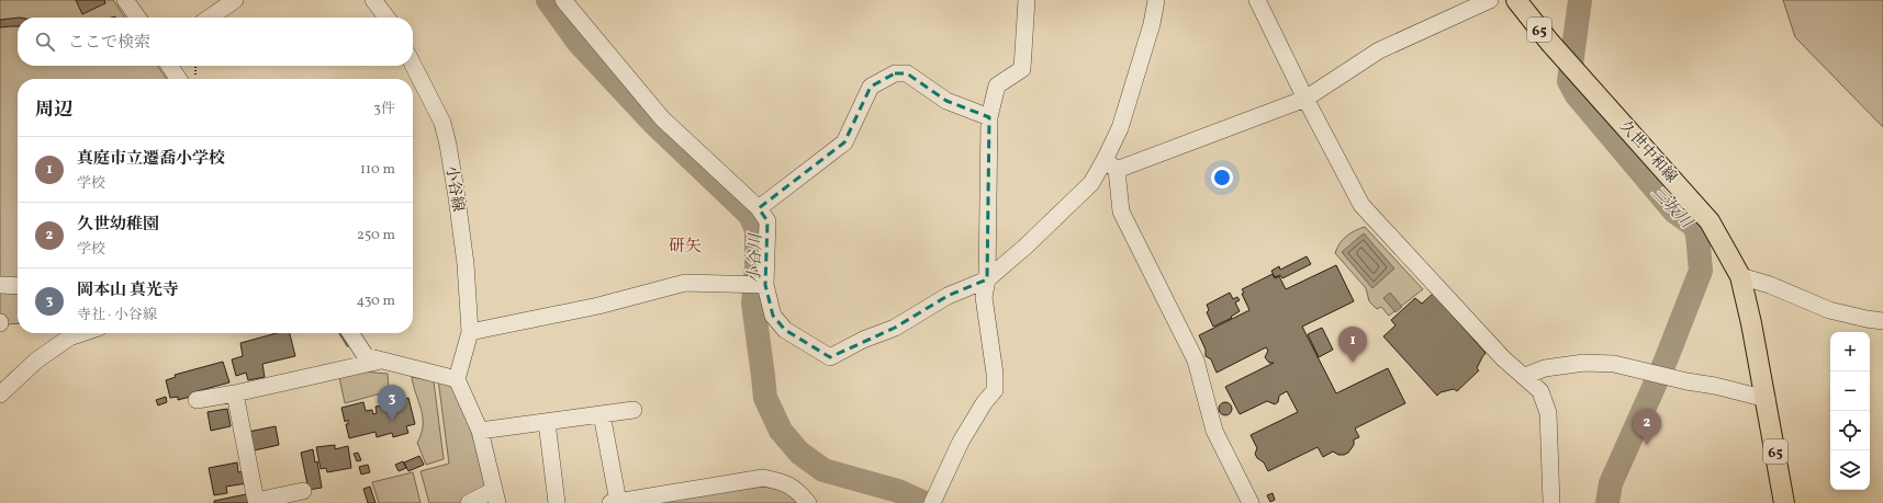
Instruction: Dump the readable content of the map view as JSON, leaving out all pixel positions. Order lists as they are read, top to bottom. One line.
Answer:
{"streets":{"main road":["65","久世中和線"],"street":["小谷線"]},"districts":["研矢"],"water":["三坂川","小谷川"],"page":{"search":"ここで検索","heading":["周辺","3件"],"list":[{"mark":"1","name":"真庭市立遷喬小学校","note":"学校","value":"110 m"},{"mark":"2","name":"久世幼稚園","note":"学校","value":"250 m"},{"mark":"3","name":"岡本山 真光寺","note":"寺社 · 小谷線","value":"430 m"}],"pins":["1","3","2"],"map_buttons":["+","−"]}}
